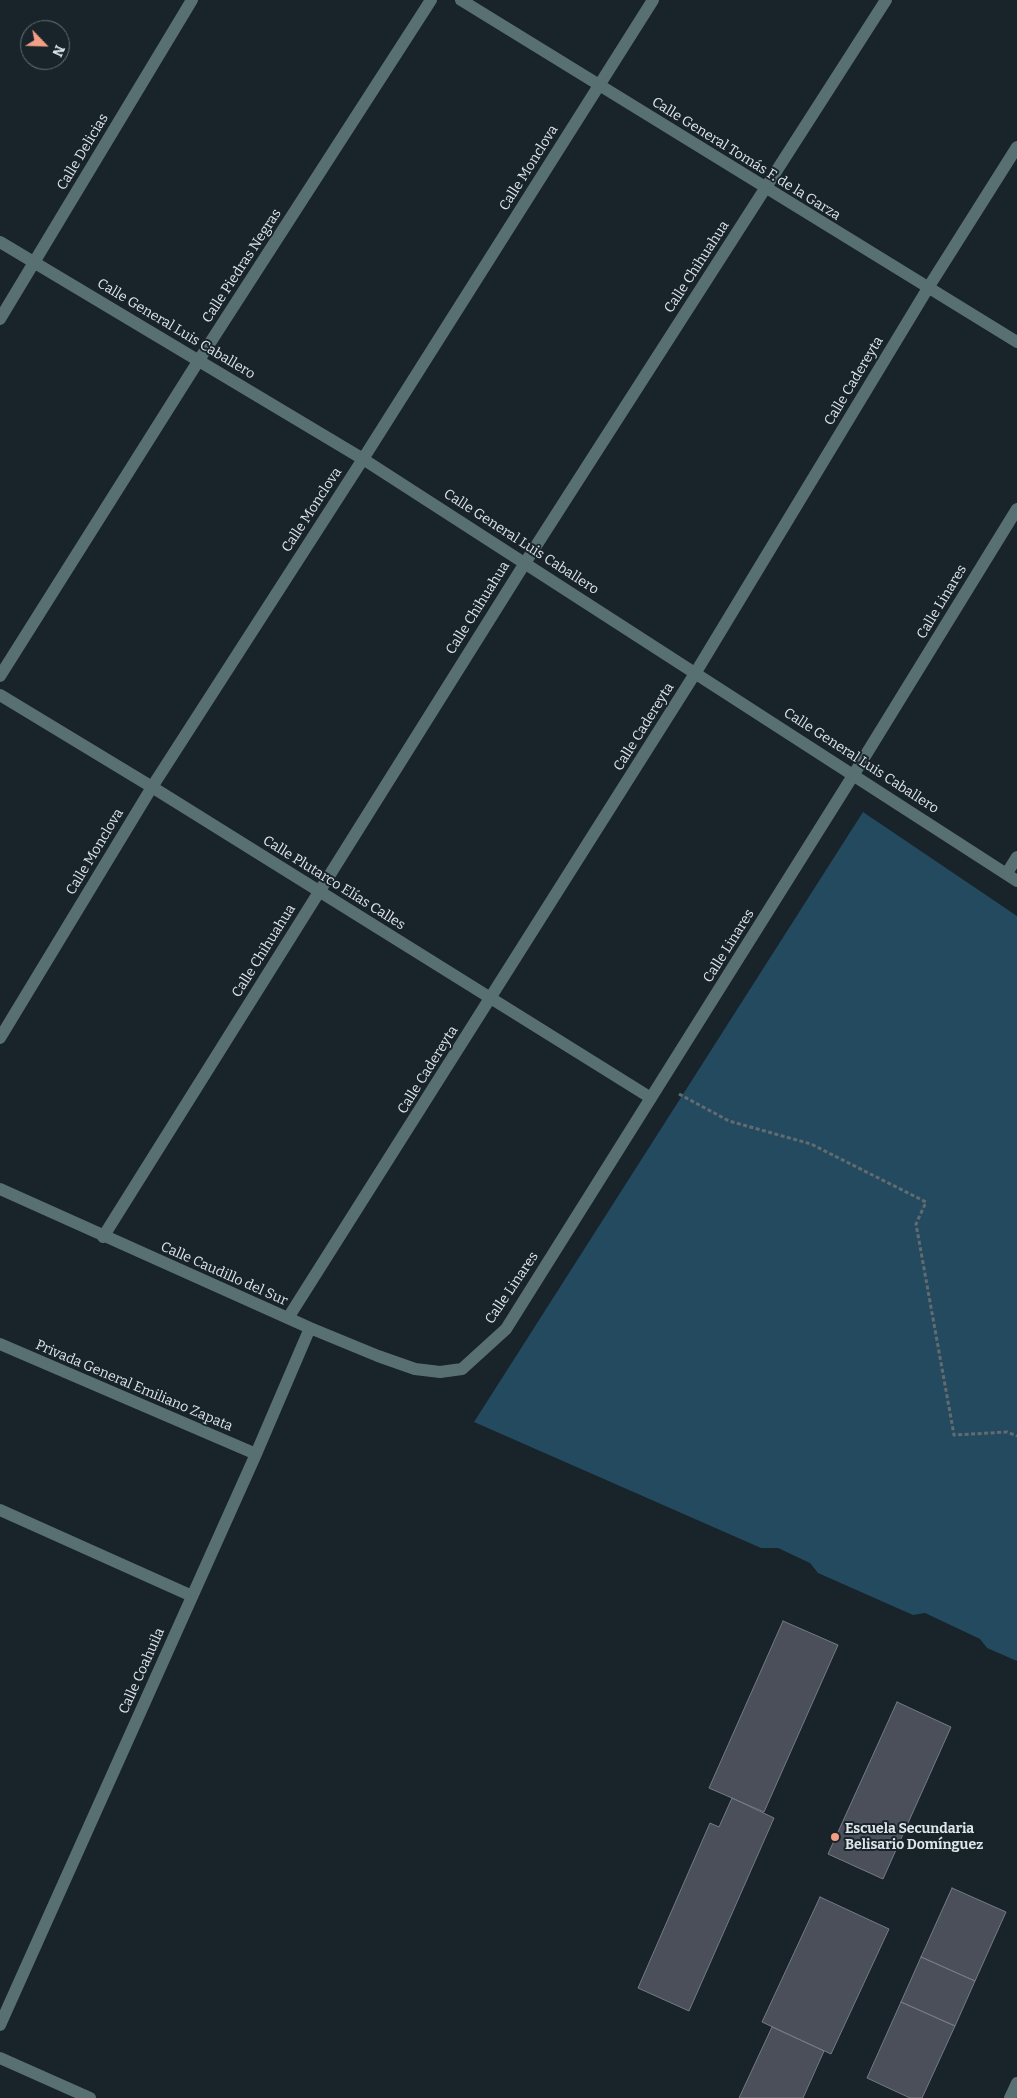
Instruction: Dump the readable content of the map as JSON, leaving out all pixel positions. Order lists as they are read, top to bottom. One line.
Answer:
{"streets":{"street":["Calle Delicias","Calle General Tomás F. de la Garza","Calle Monclova","Calle Piedras Negras","Calle Chihuahua","Calle General Luis Caballero","Calle Cadereyta","Calle Linares","Calle Plutarco Elías Calles","Calle Caudillo del Sur","Privada General Emiliano Zapata","Calle Coahuila"]},"crossings":[["Calle Delicias","Calle General Luis Caballero"],["Calle General Tomás F. de la Garza","Calle Monclova"],["Calle General Tomás F. de la Garza","Calle Chihuahua"],["Calle General Tomás F. de la Garza","Calle Cadereyta"],["Calle Monclova","Calle General Luis Caballero"],["Calle Monclova","Calle Plutarco Elías Calles"],["Calle Piedras Negras","Calle General Luis Caballero"],["Calle Chihuahua","Calle General Luis Caballero"],["Calle Chihuahua","Calle Plutarco Elías Calles"],["Calle Chihuahua","Calle Caudillo del Sur"],["Calle General Luis Caballero","Calle Cadereyta"],["Calle General Luis Caballero","Calle Linares"],["Calle Cadereyta","Calle Plutarco Elías Calles"],["Calle Cadereyta","Calle Caudillo del Sur"],["Calle Linares","Calle Plutarco Elías Calles"],["Calle Linares","Calle Caudillo del Sur"],["Calle Caudillo del Sur","Calle Coahuila"],["Privada General Emiliano Zapata","Calle Coahuila"]],"places":["Escuela Secundaria Belisario Domínguez"],"north":"bottom right"}
